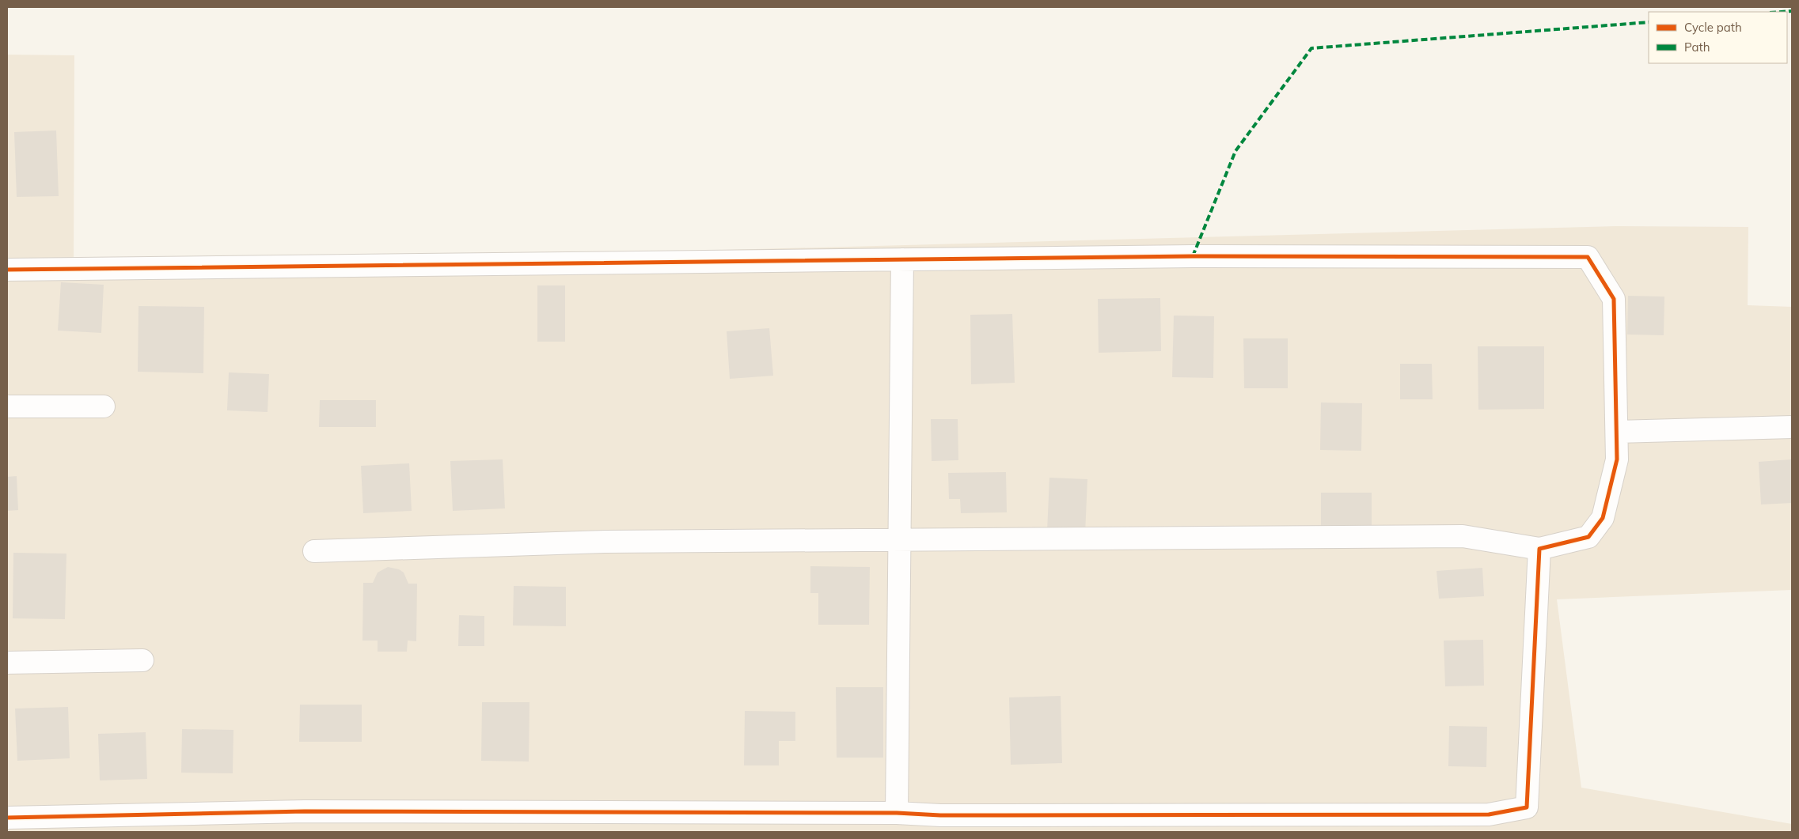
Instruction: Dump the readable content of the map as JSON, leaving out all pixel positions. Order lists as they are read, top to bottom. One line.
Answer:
{"legend":["Cycle path","Path"]}
